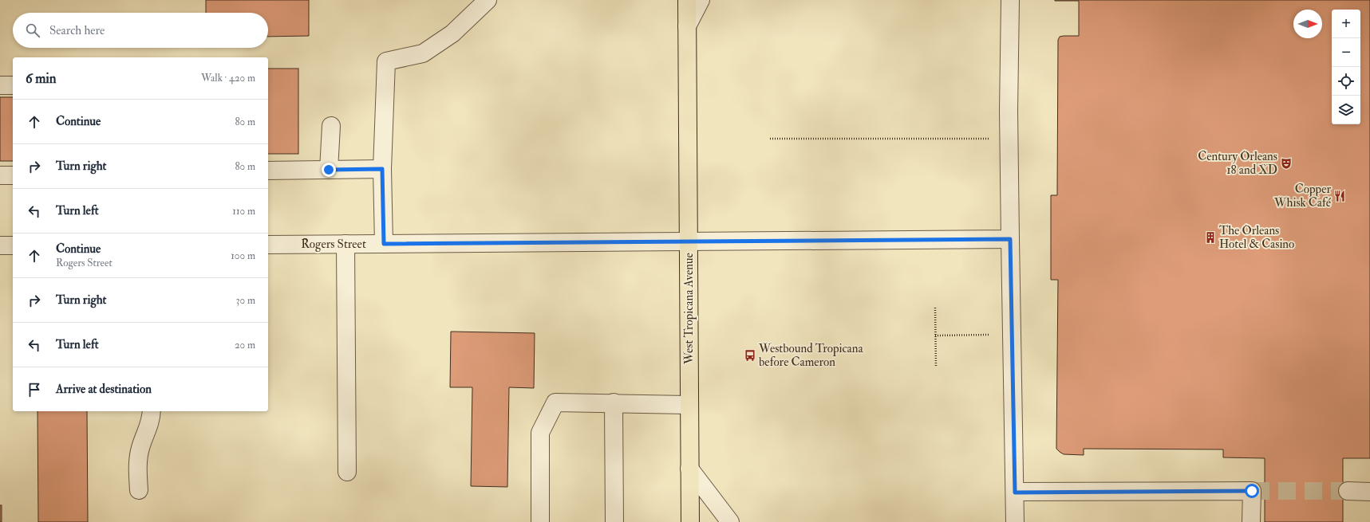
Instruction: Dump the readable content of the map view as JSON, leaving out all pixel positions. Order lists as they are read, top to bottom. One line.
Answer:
{"streets":{"main road":["West Tropicana Avenue"],"street":["Rogers Street"]},"crossings":[["Rogers Street","West Tropicana Avenue"]],"places":{"theatre":["Century Orleans 18 and XD"],"restaurant":["Copper Whisk Café"],"building":["The Orleans Hotel & Casino"],"bus stop":["Westbound Tropicana before Cameron"]},"north":"right","page":{"map_buttons":["+","−"],"search":"Search here","heading":["6 min","Walk · 420 m"],"list":[["Continue","80 m"],["Turn right","80 m"],["Turn left","110 m"],["Continue","Rogers Street","100 m"],["Turn right","30 m"],["Turn left","20 m"],"Arrive at destination"]}}
